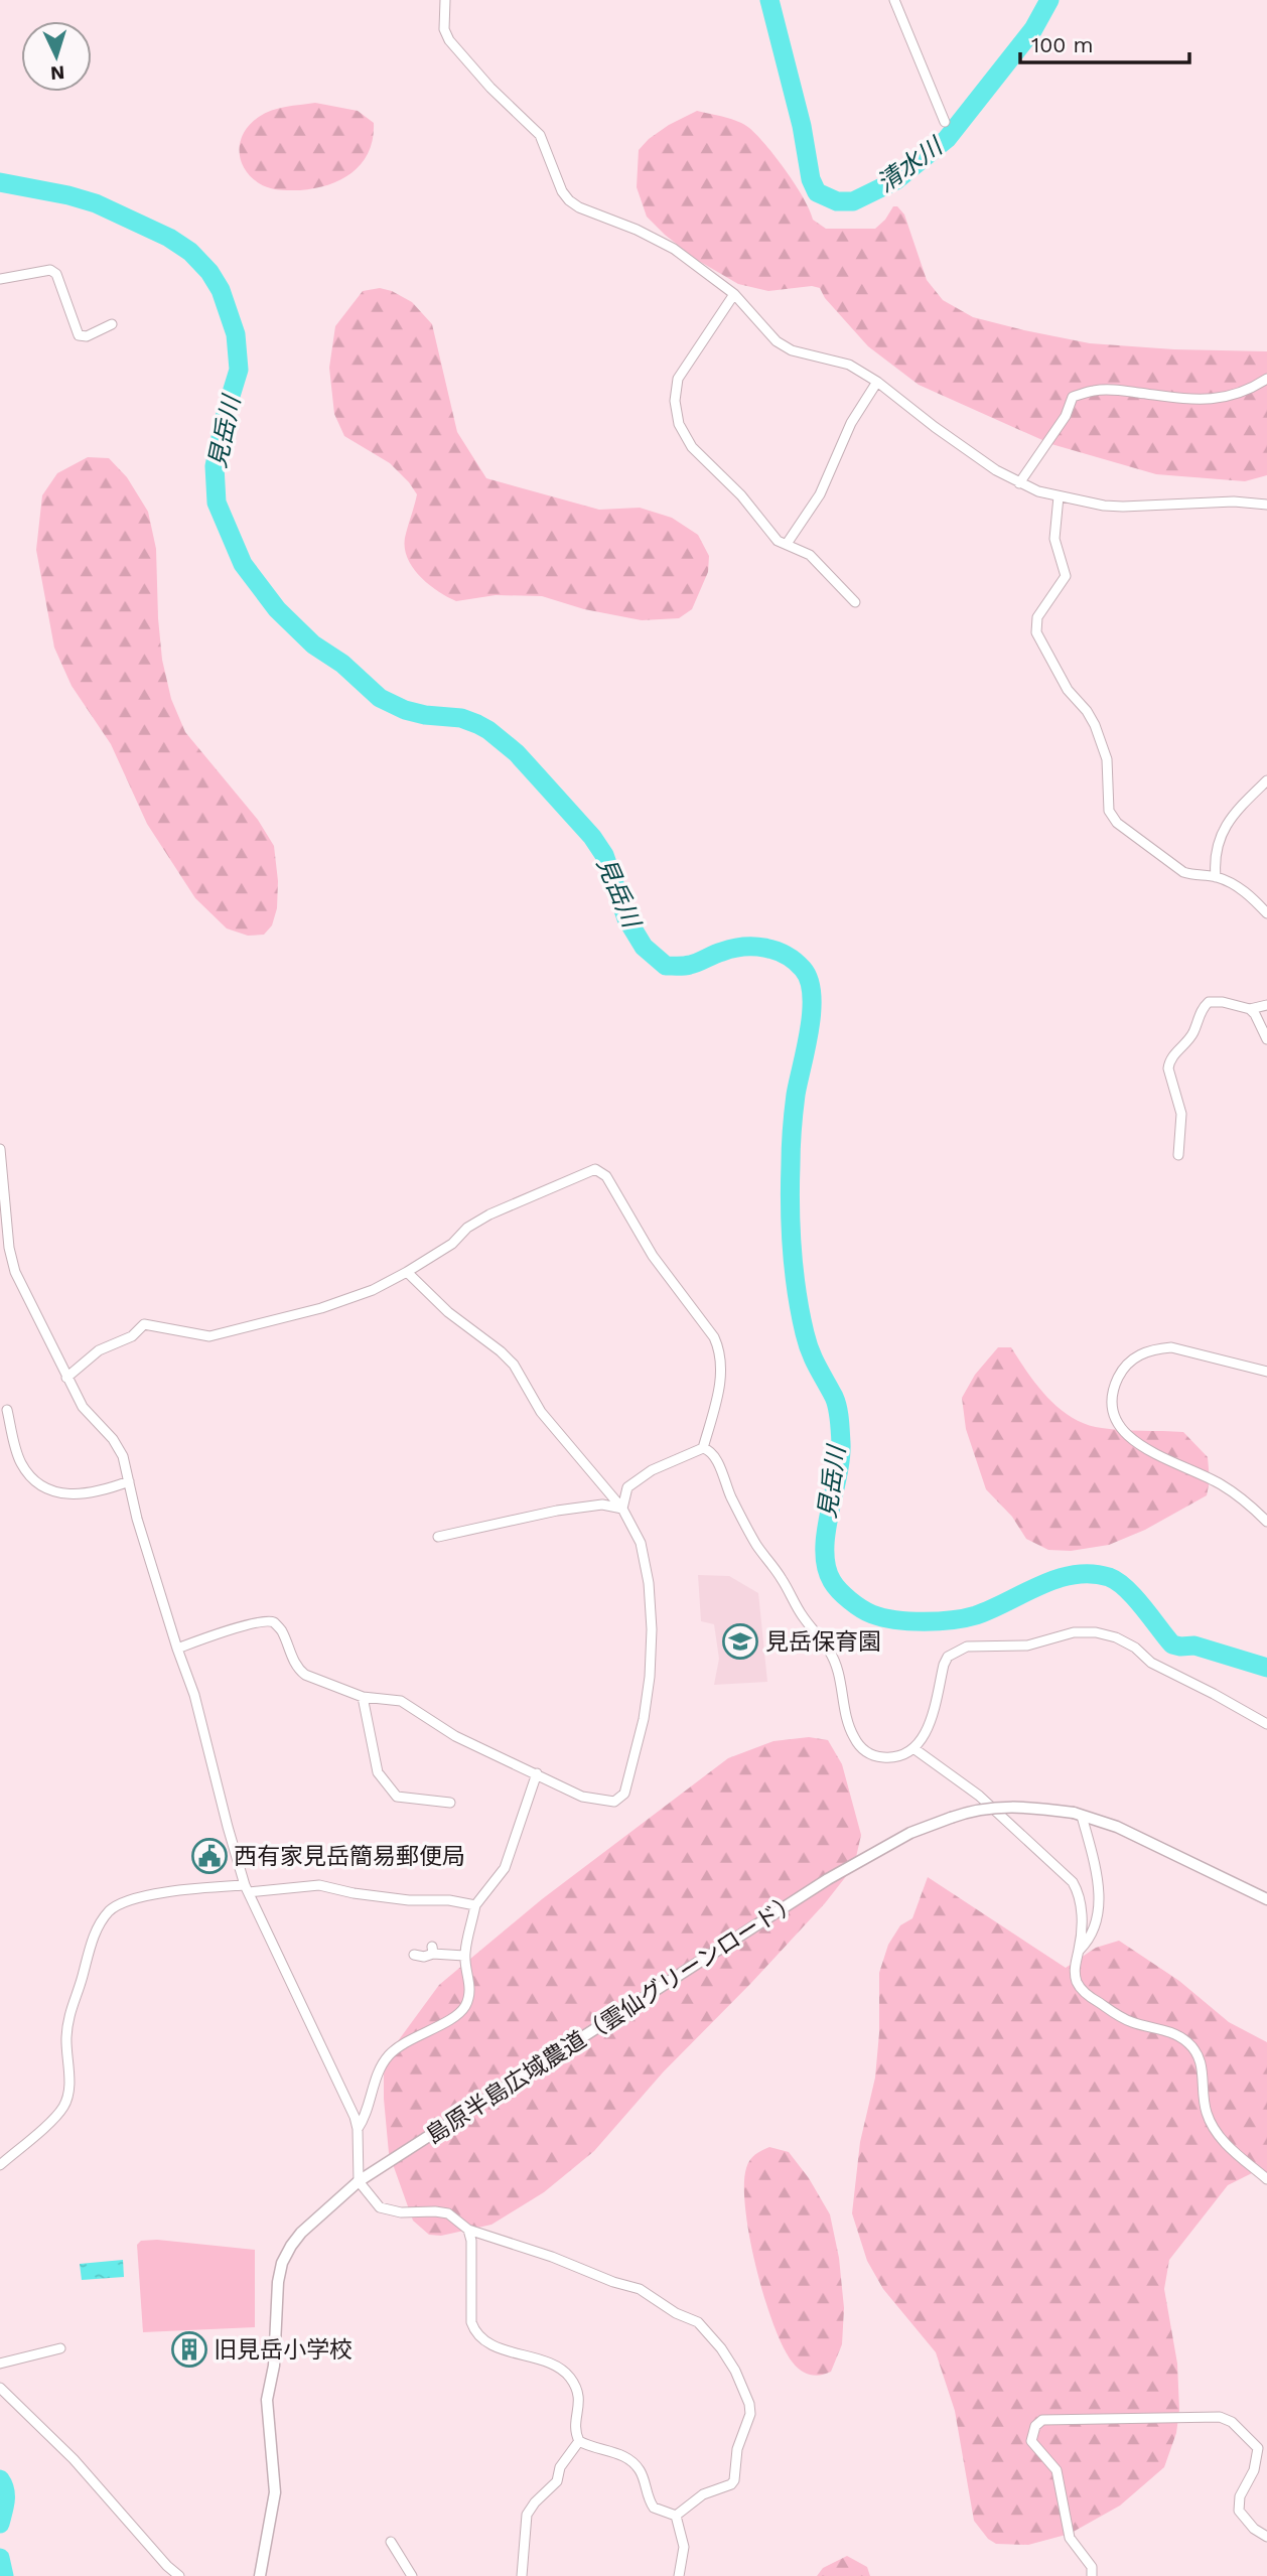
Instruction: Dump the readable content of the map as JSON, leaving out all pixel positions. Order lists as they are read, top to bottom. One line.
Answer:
{"streets":{"street":["島原半島広域農道（雲仙グリーンロード）"]},"water":["清水川","見岳川"],"places":{"school or university":["見岳保育園"],"public building":["西有家見岳簡易郵便局"],"building":["旧見岳小学校"]},"scale_bar":"100 m","north":"bottom"}
